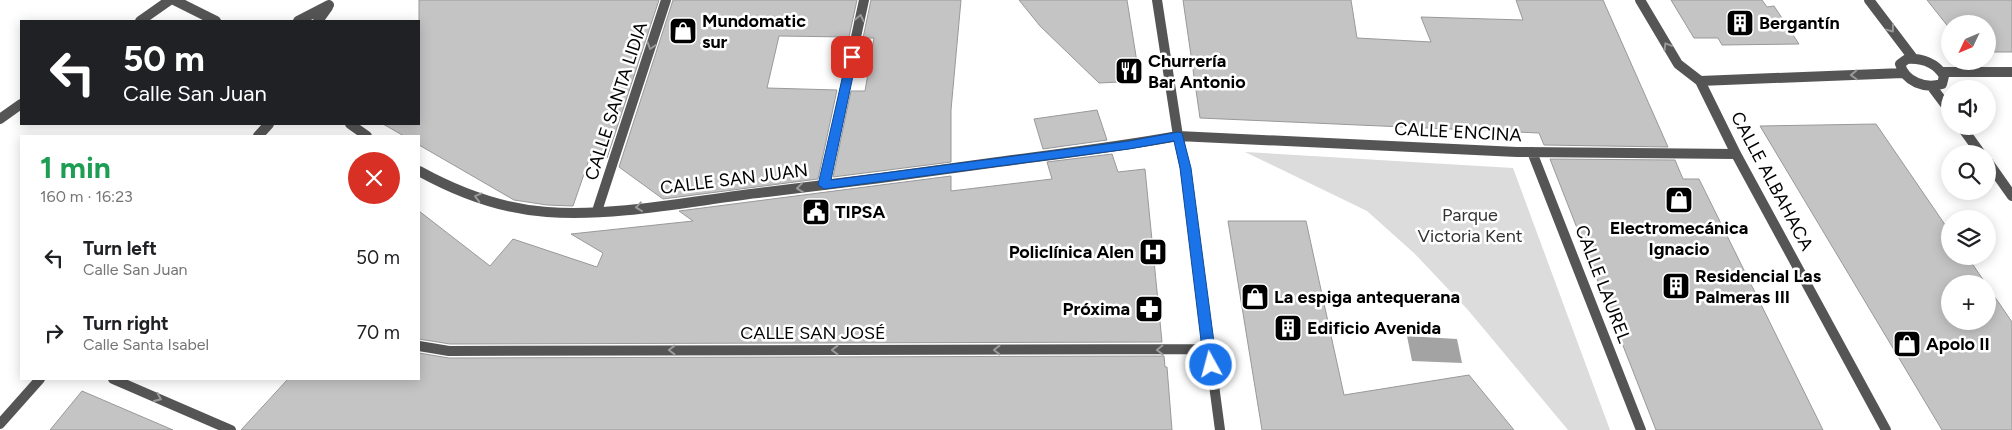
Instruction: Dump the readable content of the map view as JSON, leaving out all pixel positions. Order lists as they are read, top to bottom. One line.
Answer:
{"streets":{"street":["CALLE SANTA LIDIA","CALLE ENCINA","CALLE SAN JUAN","CALLE ALBAHACA","CALLE LAUREL","CALLE SAN JOSÉ"]},"crossings":[["CALLE SANTA LIDIA","CALLE SAN JUAN"],["CALLE ENCINA","CALLE SAN JUAN"],["CALLE ENCINA","CALLE ALBAHACA"],["CALLE ENCINA","CALLE LAUREL"]],"one_way":["CALLE SANTA LIDIA","CALLE SAN JUAN","CALLE SAN JOSÉ"],"parks":["Parque Victoria Kent"],"places":{"building":["Bergantín","Residencial Las Palmeras III","Edificio Avenida"],"shop":["Mundomatic sur","Electromecánica Ignacio","La espiga antequerana","Apolo II"],"restaurant":["Churrería Bar Antonio"],"public building":["TIPSA"],"hospital":["Policlínica Alen"],"pharmacy":["Próxima"]},"north":"bottom left","page":{"map_buttons":"+","turn":["50 m","Calle San Juan"],"heading":["1 min","160 m · 16:23"],"list":[{"name":"Turn left","note":"Calle San Juan","value":"50 m"},{"name":"Turn right","note":"Calle Santa Isabel","value":"70 m"}]}}
